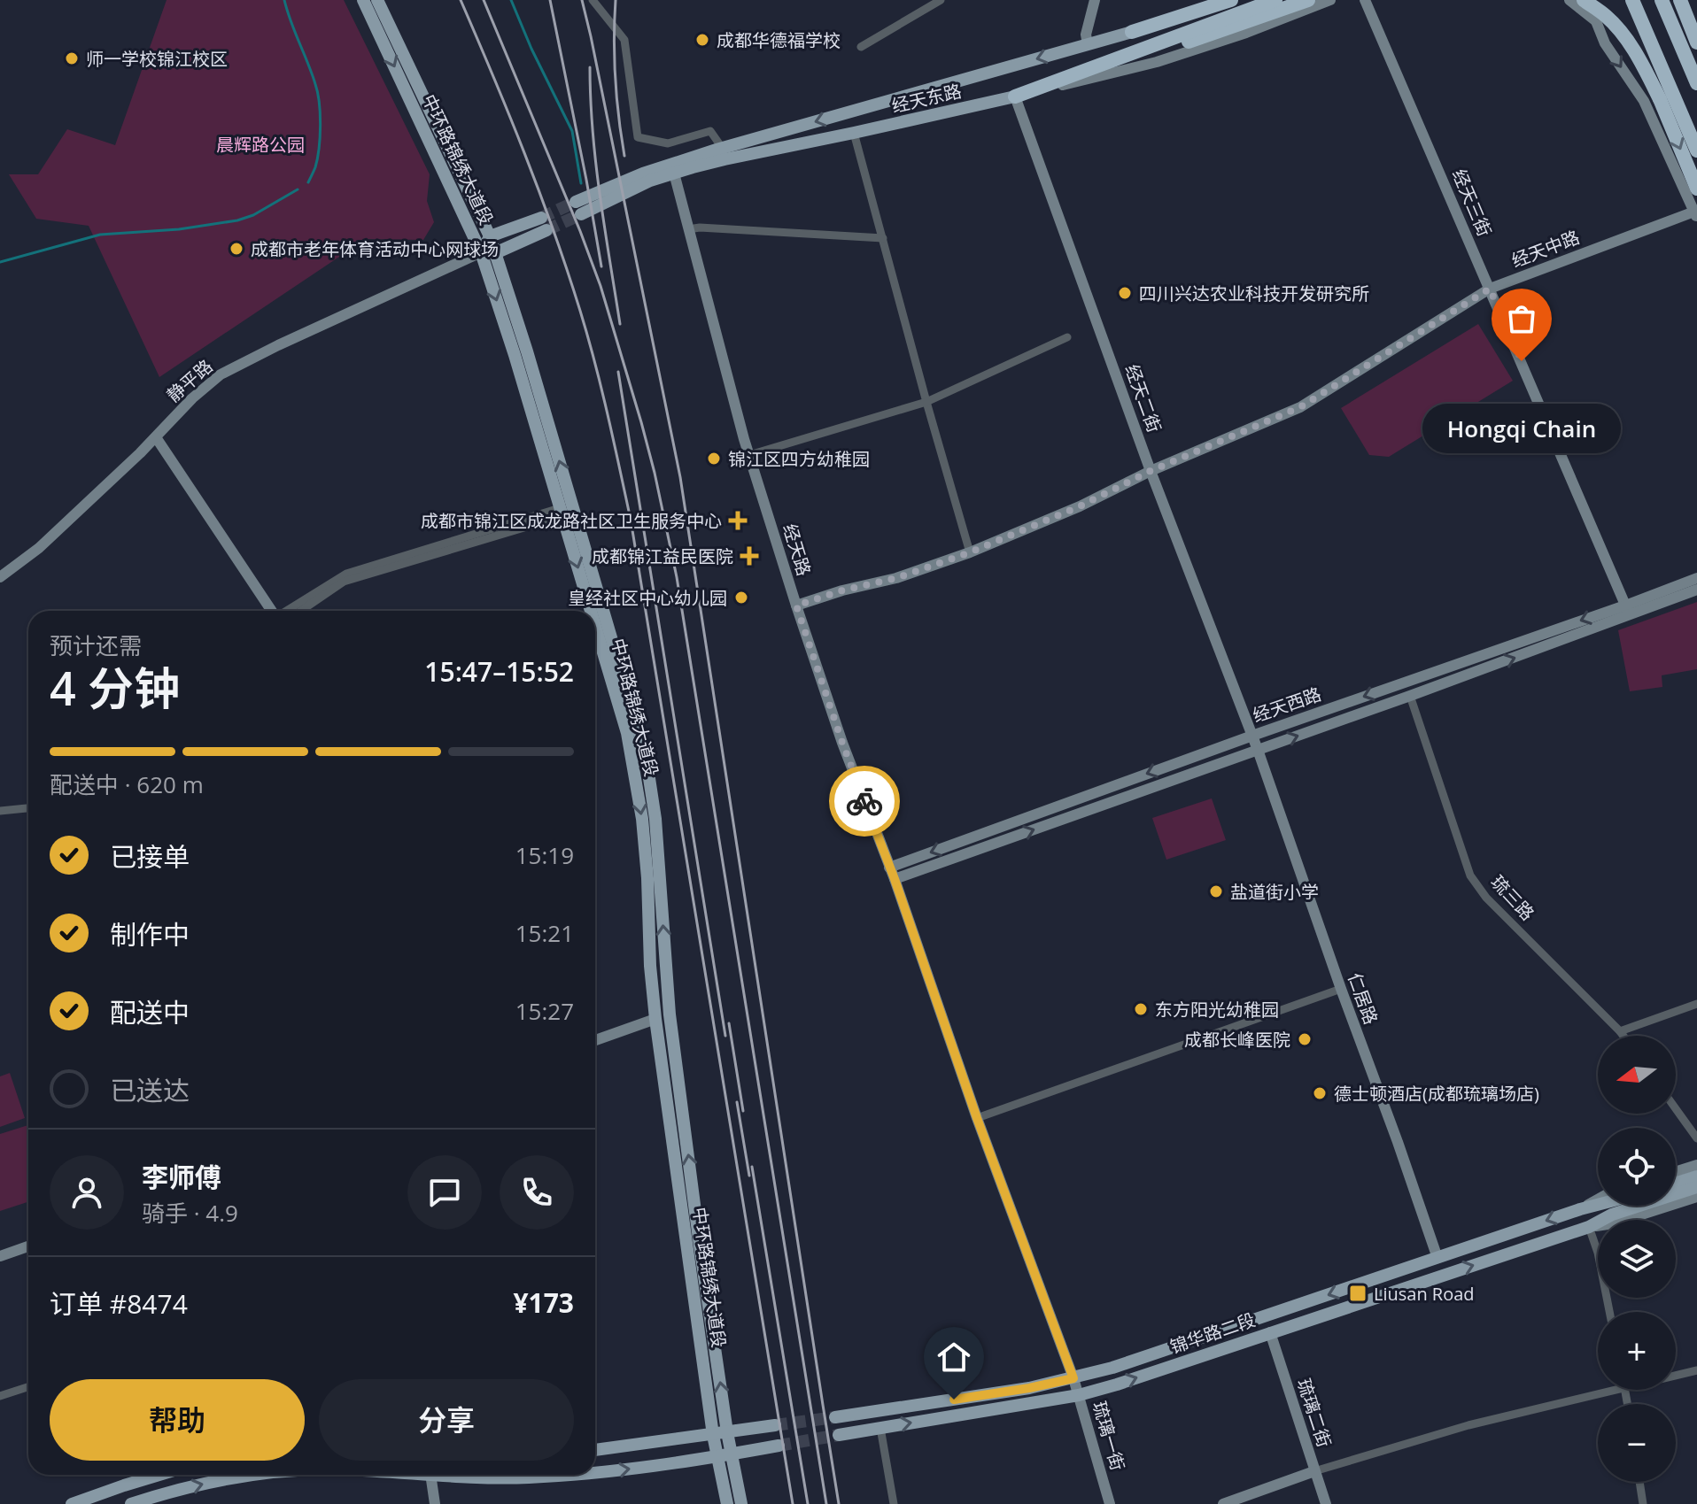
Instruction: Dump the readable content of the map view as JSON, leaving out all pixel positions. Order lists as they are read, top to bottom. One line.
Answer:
{"streets":{"highway":["经天东路"],"main road":["中环路锦绣大道段","锦华路二段"],"street":["经天三街","经天中路","静平路","经天二街","经天路","经天西路","琉三路","仁居路","琉璃二街","琉璃一街"]},"crossings":[["经天东路","经天二街"],["经天东路","经天路"],["中环路锦绣大道段","静平路"],["经天三街","经天中路"],["经天三街","经天西路"],["经天中路","经天二街"],["经天中路","经天路"],["经天二街","经天西路"],["经天二街","仁居路"],["经天路","经天西路"],["经天路","锦华路二段"],["经天路","琉璃一街"],["经天西路","琉三路"],["经天西路","仁居路"],["仁居路","锦华路二段"],["锦华路二段","琉璃二街"],["锦华路二段","琉璃一街"]],"parks":["晨辉路公园"],"places":{"other":["成都华德福学校","师一学校锦江校区","成都市老年体育活动中心网球场","四川兴达农业科技开发研究所","Hongqi Chain","锦江区四方幼稚园","皇经社区中心幼儿园","盐道街小学","东方阳光幼稚园","成都长峰医院","德士顿酒店(成都琉璃场店)"],"health":["成都市锦江区成龙路社区卫生服务中心","成都锦江益民医院"],"transit":["Liusan Road"]},"north":"left","page":{"bubble":"Hongqi Chain","heading":["4 分钟","预计还需","15:47–15:52"],"panel":["李师傅","骑手 · 4.9","订单 #8474","¥173"],"bar":"配送中 · 620 m","list":[["已接单","15:19"],["制作中","15:21"],["配送中","15:27"],"已送达"],"map_buttons":["+","−"],"buttons":["帮助","分享"]}}
